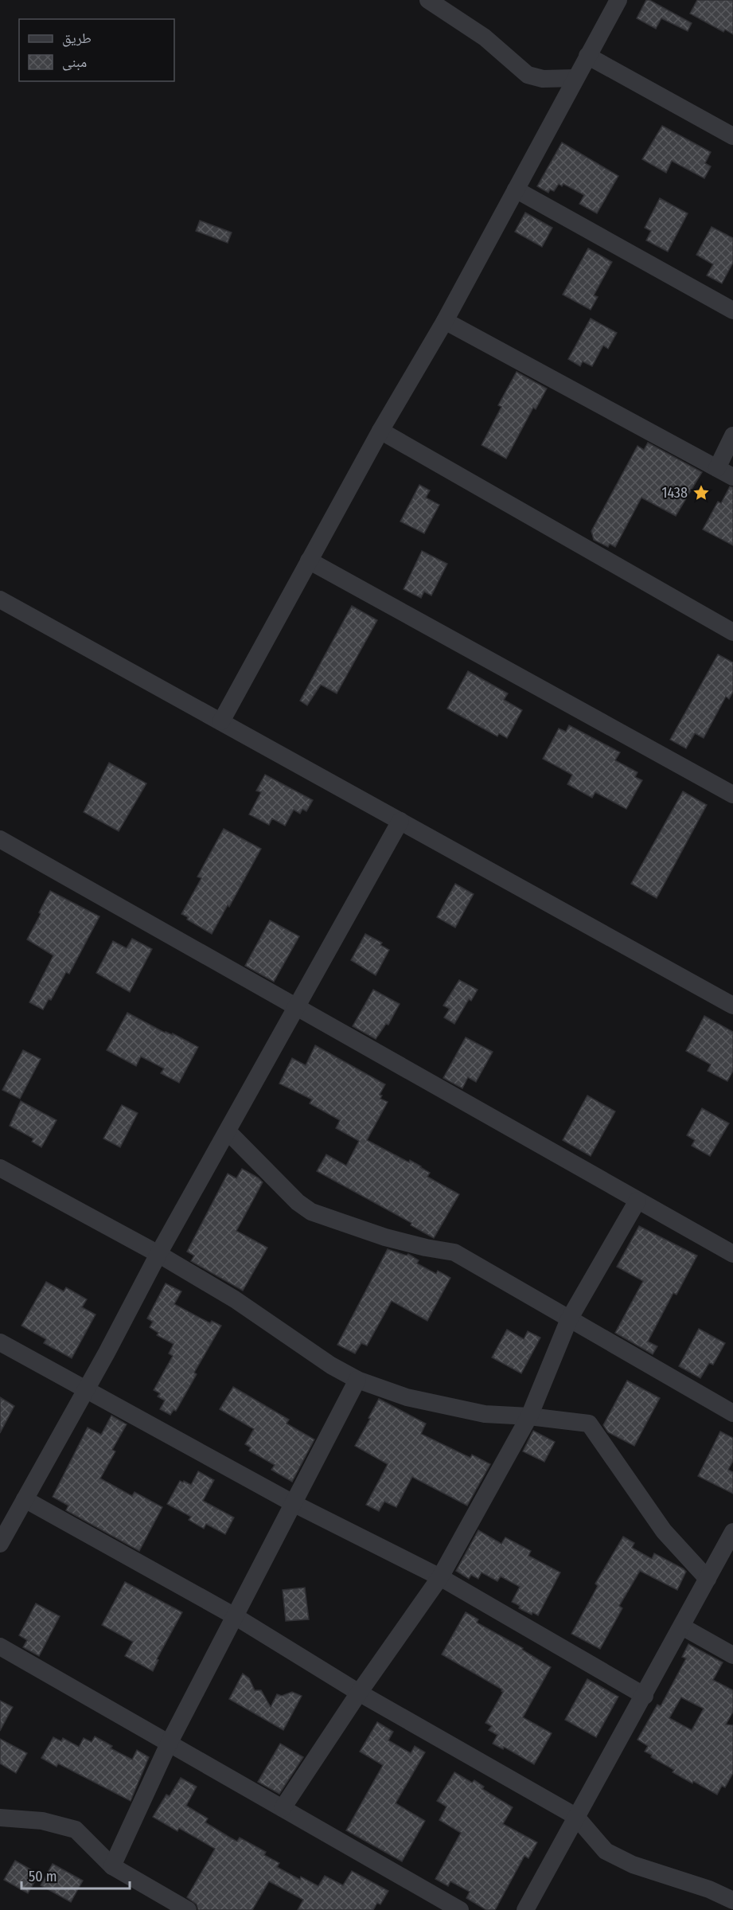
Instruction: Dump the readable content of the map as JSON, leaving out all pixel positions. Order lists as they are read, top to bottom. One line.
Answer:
{"places":{"place":["1438"]},"legend":["طريق","مبنى"],"scale_bar":"50 m"}
